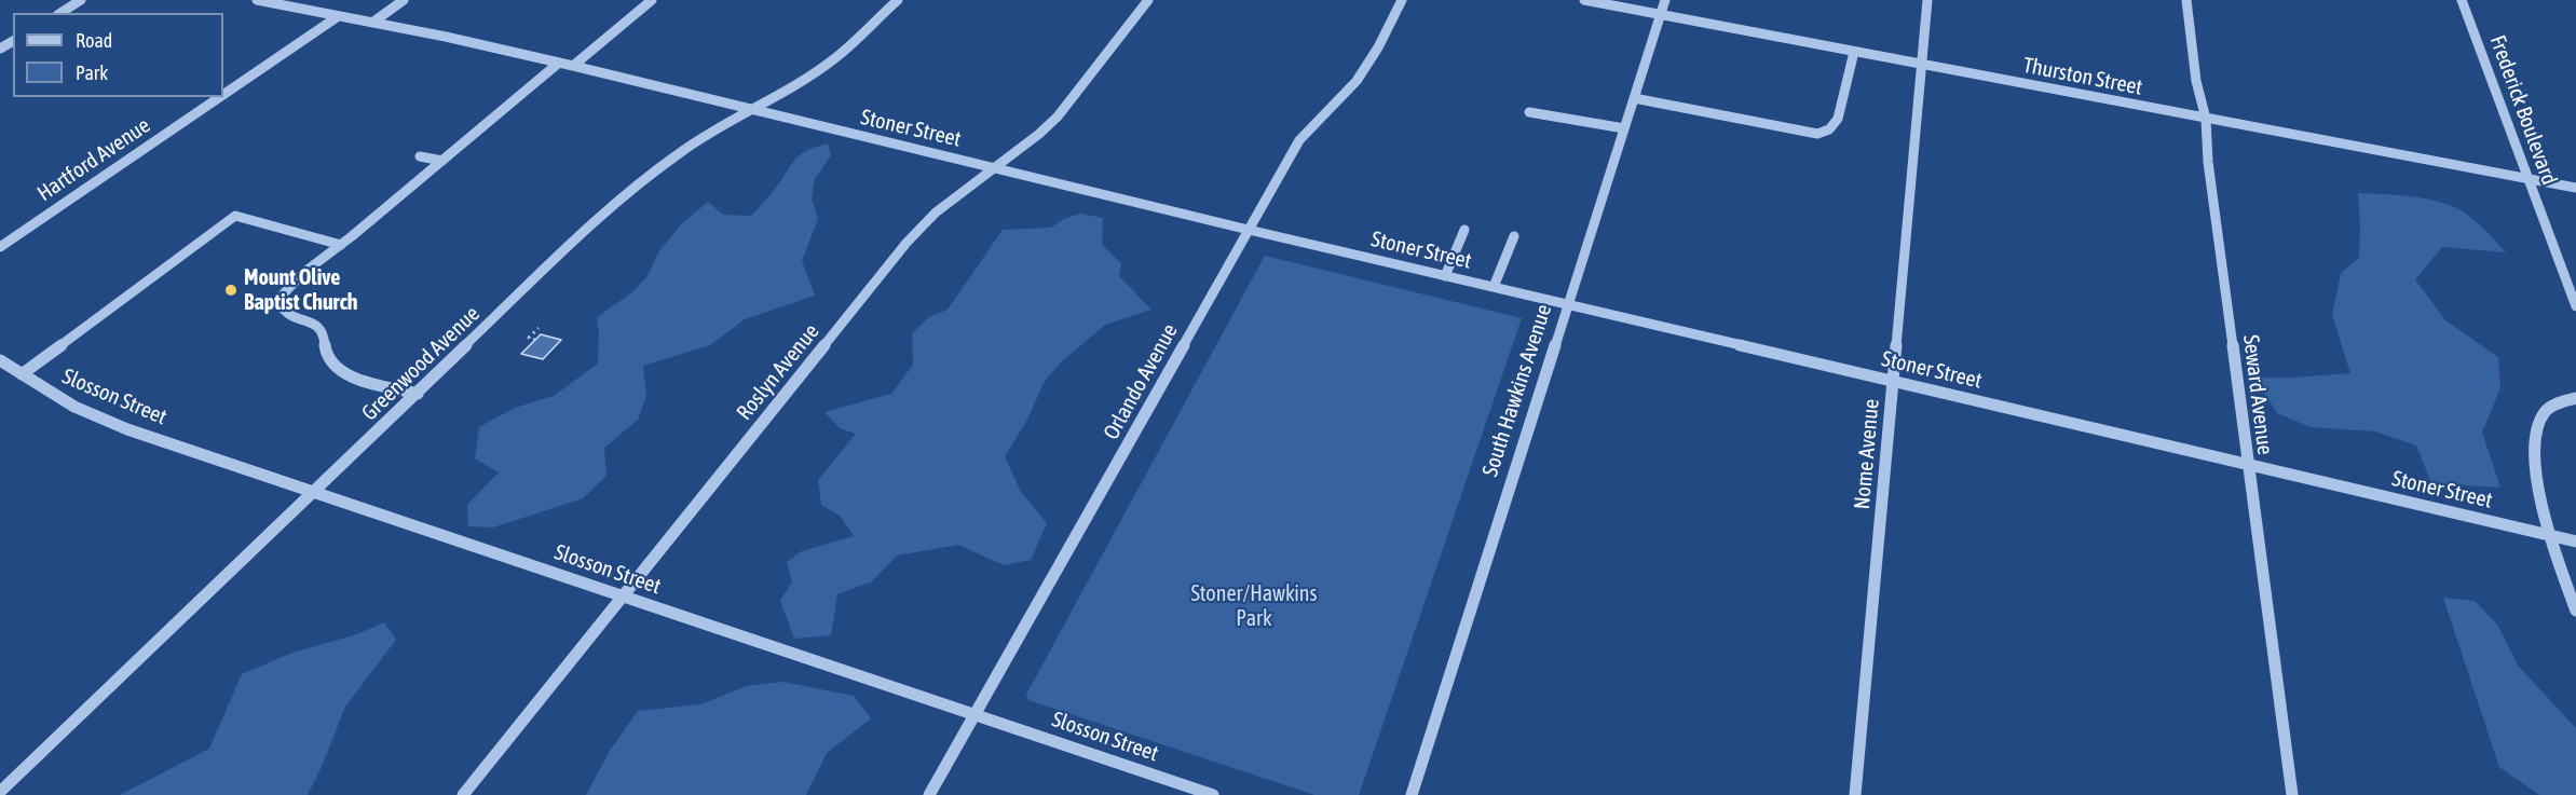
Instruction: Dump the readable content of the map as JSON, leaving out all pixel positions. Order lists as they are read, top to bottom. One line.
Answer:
{"streets":{"street":["Thurston Street","Frederick Boulevard","Stoner Street","Hartford Avenue","Greenwood Avenue","Roslyn Avenue","Orlando Avenue","South Hawkins Avenue","Seward Avenue","Slosson Street","Nome Avenue"]},"crossings":[["Thurston Street","Frederick Boulevard"],["Thurston Street","South Hawkins Avenue"],["Thurston Street","Seward Avenue"],["Thurston Street","Nome Avenue"],["Stoner Street","Hartford Avenue"],["Stoner Street","Greenwood Avenue"],["Stoner Street","Roslyn Avenue"],["Stoner Street","Orlando Avenue"],["Stoner Street","South Hawkins Avenue"],["Stoner Street","Seward Avenue"],["Stoner Street","Nome Avenue"],["Greenwood Avenue","Slosson Street"],["Roslyn Avenue","Slosson Street"],["Orlando Avenue","Slosson Street"]],"parks":["Stoner/Hawkins Park"],"places":["Mount Olive Baptist Church"],"legend":["Road","Park"]}
